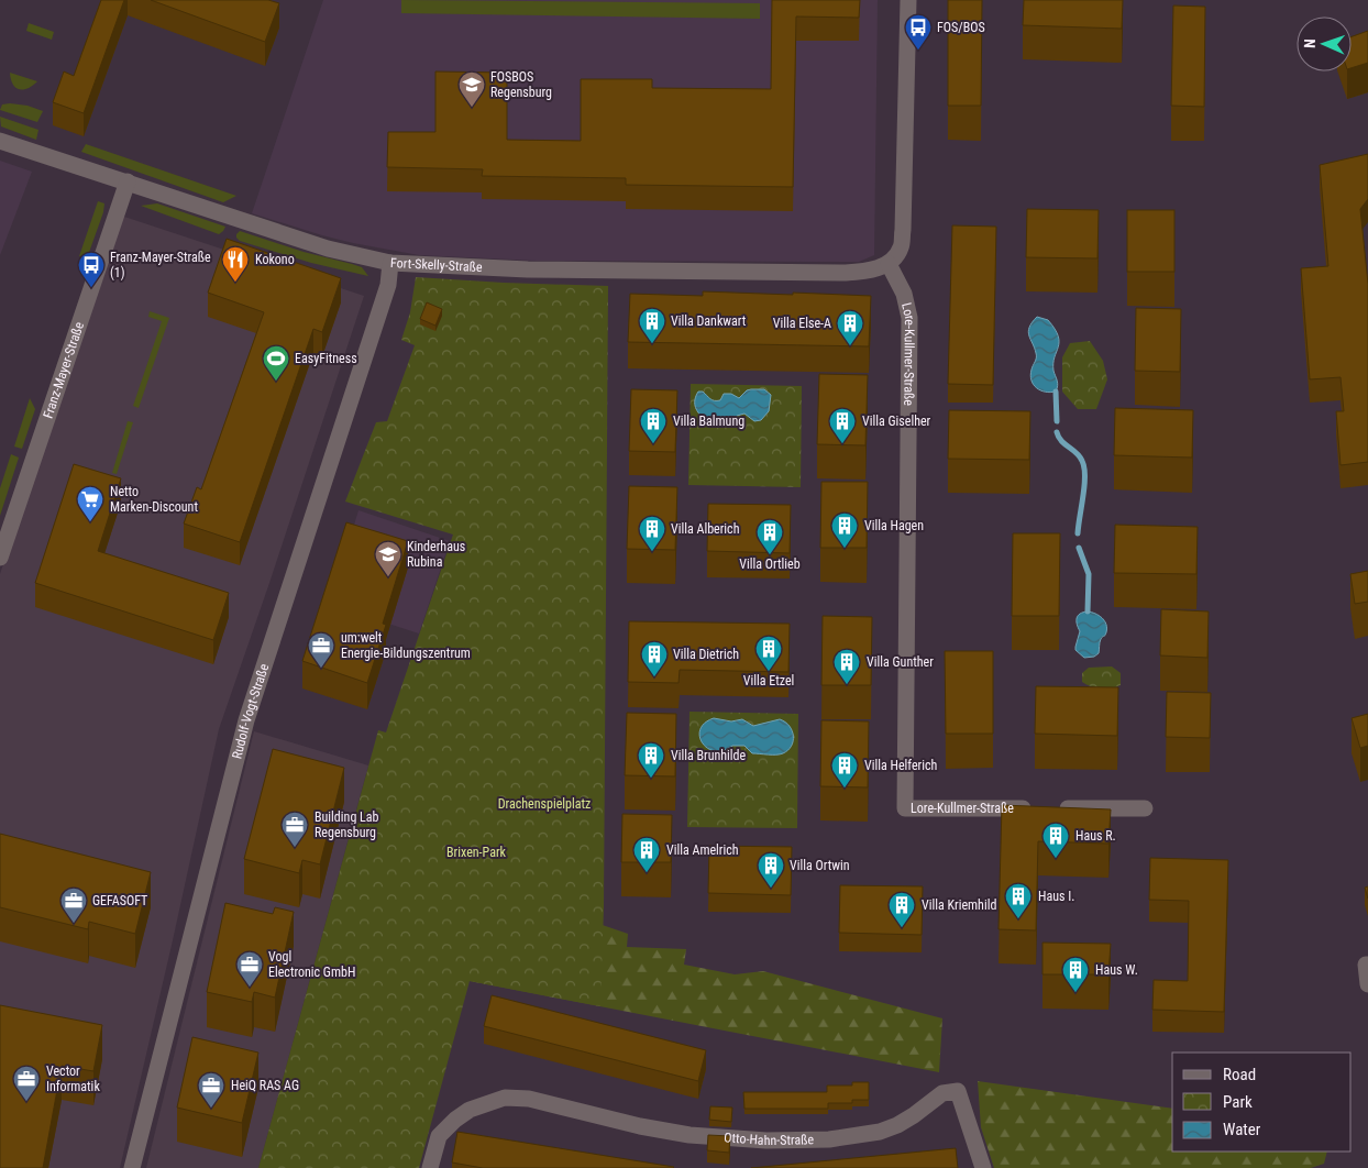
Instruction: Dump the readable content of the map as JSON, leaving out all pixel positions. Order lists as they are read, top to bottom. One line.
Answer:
{"streets":{"street":["Fort-Skelly-Straße","Lore-Kullmer-Straße","Franz-Mayer-Straße","Rudolf-Vogt-Straße","Otto-Hahn-Straße"]},"crossings":[["Fort-Skelly-Straße","Lore-Kullmer-Straße"],["Fort-Skelly-Straße","Franz-Mayer-Straße"],["Fort-Skelly-Straße","Rudolf-Vogt-Straße"]],"parks":["Drachenspielplatz","Brixen-Park"],"places":{"bus stop":["FOS/BOS","Franz-Mayer-Straße (1)"],"school or university":["FOSBOS Regensburg","Kinderhaus Rubina"],"restaurant":["Kokono"],"building":["Villa Dankwart","Villa Else-A","Villa Balmung","Villa Giselher","Villa Hagen","Villa Alberich","Villa Ortlieb","Villa Etzel","Villa Dietrich","Villa Gunther","Villa Brunhilde","Villa Helferich","Haus R.","Villa Amelrich","Villa Ortwin","Haus I.","Villa Kriemhild","Haus W."],"sports":["EasyFitness"],"supermarket":["Netto Marken-Discount"],"office":["um:welt Energie-Bildungszentrum","Building Lab Regensburg","GEFASOFT","Vogl Electronic GmbH","Vector Informatik","HeiQ RAS AG"]},"legend":["Road","Park","Water"],"north":"left"}
